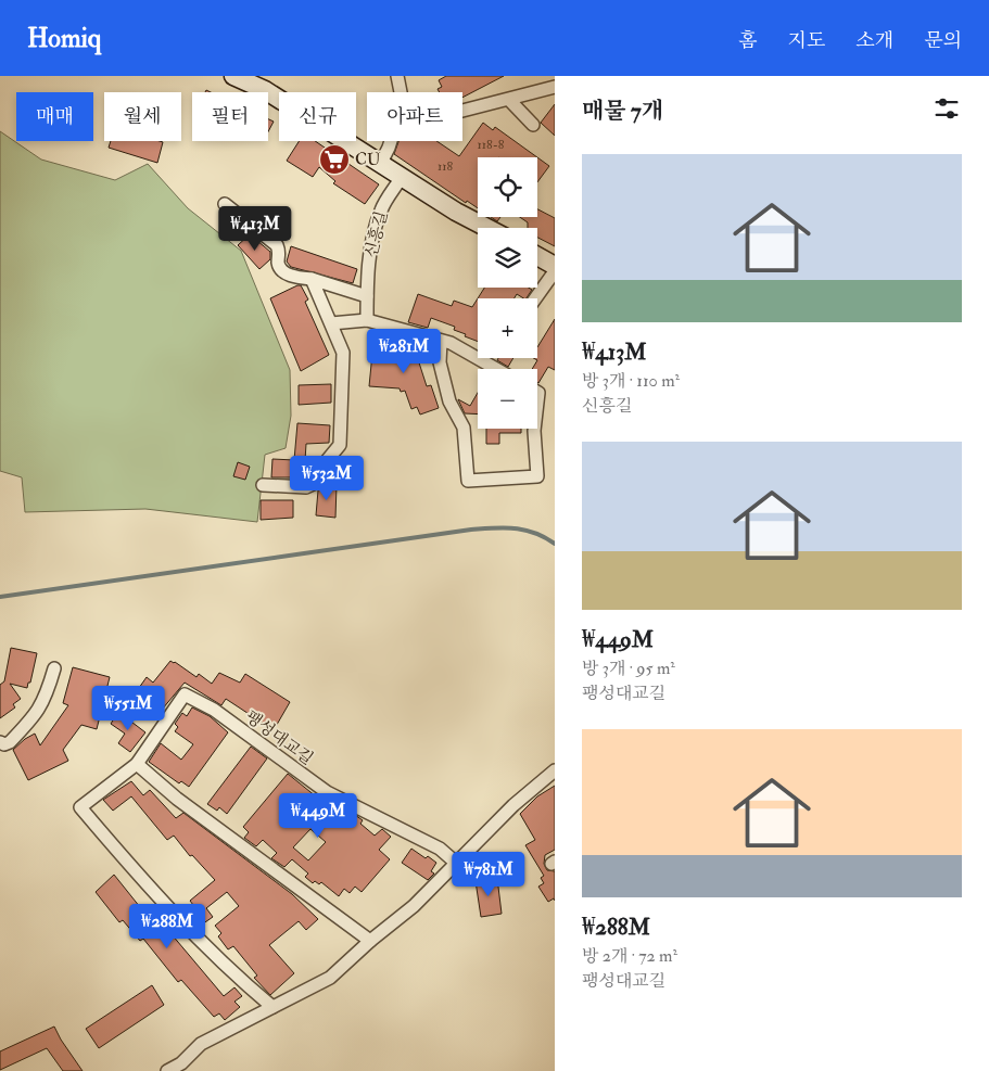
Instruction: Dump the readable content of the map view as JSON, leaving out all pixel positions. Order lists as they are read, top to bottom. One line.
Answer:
{"streets":{"street":["신흥길","팽성대교길"]},"places":{"supermarket":["CU"]},"house_numbers":["118-8","118"],"page":{"header":"Homiq","nav":["홈","지도","소개","문의"],"heading":"매물 7개","chip":["매매","월세","필터","신규","아파트"],"list":[{"name":"₩413M","note":"방 3개 · 110 m² · 신흥길"},{"name":"₩449M","note":"방 3개 · 95 m² · 팽성대교길"},{"name":"₩288M","note":"방 2개 · 72 m² · 팽성대교길"}],"map_buttons":["+","−"],"price":["₩413M","₩281M","₩532M","₩551M","₩449M","₩781M","₩288M"]}}
